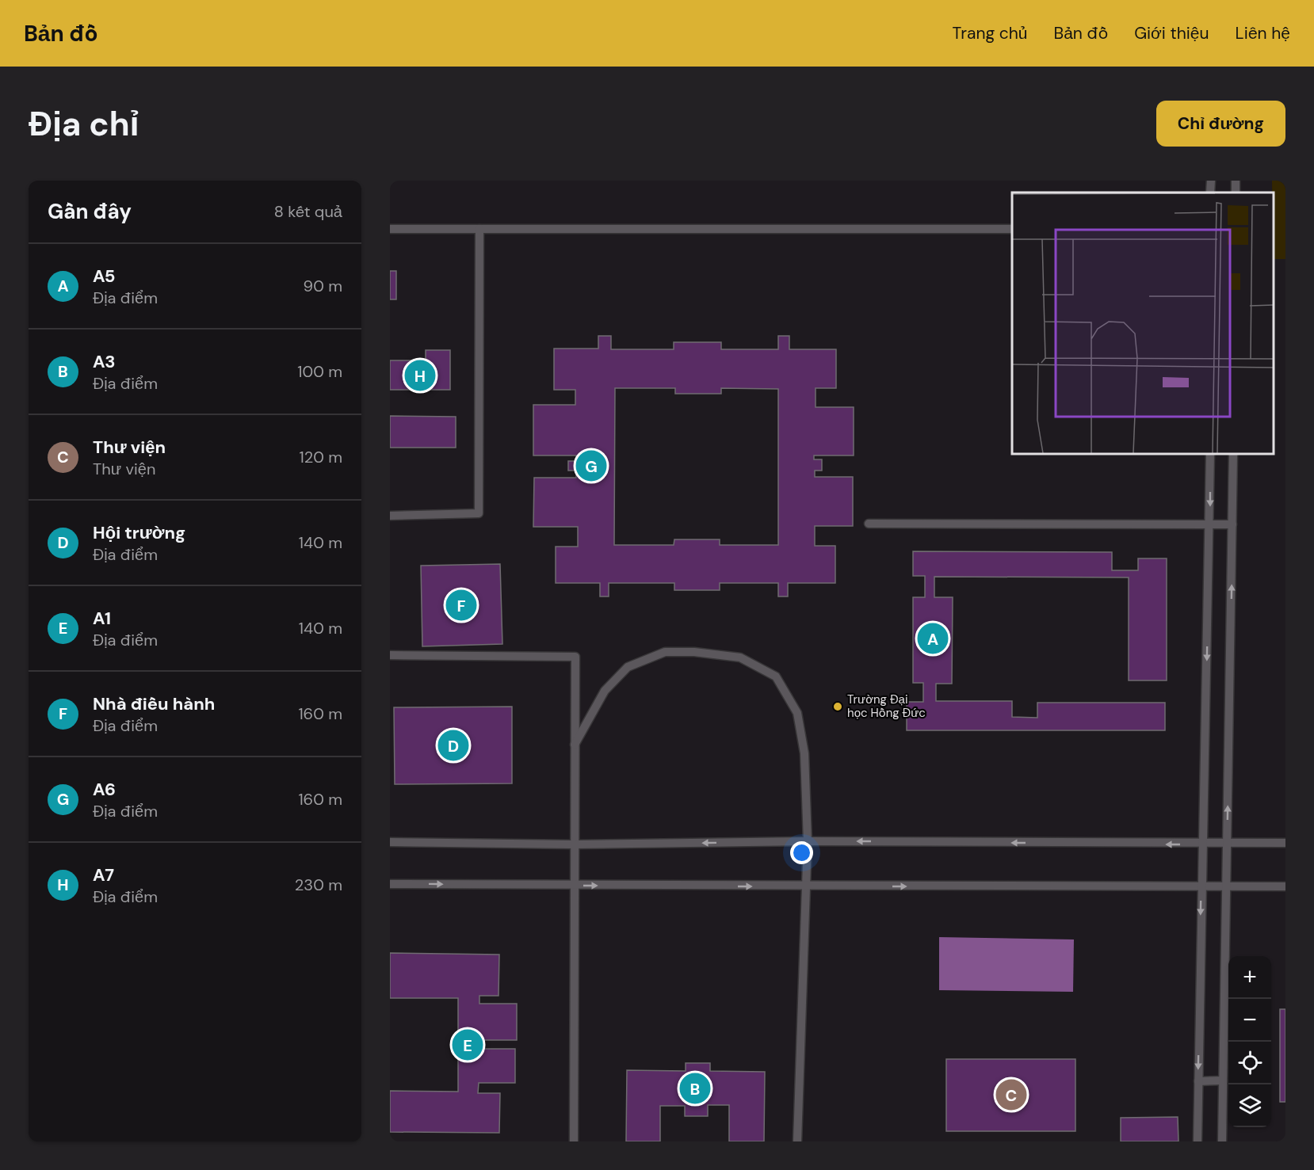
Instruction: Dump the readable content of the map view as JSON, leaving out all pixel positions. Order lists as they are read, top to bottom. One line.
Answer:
{"places":["Trường Đại học Hồng Đức"],"page":{"header":"Bản đồ","nav":["Trang chủ","Bản đồ","Giới thiệu","Liên hệ"],"buttons":"Chỉ đường","title":"Địa chỉ","heading":["Gần đây","8 kết quả"],"list":[{"mark":"A","name":"A5","note":"Địa điểm","value":"90 m"},{"mark":"B","name":"A3","note":"Địa điểm","value":"100 m"},{"mark":"C","name":"Thư viện","note":"Thư viện","value":"120 m"},{"mark":"D","name":"Hội trường","note":"Địa điểm","value":"140 m"},{"mark":"E","name":"A1","note":"Địa điểm","value":"140 m"},{"mark":"F","name":"Nhà điều hành","note":"Địa điểm","value":"160 m"},{"mark":"G","name":"A6","note":"Địa điểm","value":"160 m"},{"mark":"H","name":"A7","note":"Địa điểm","value":"230 m"}],"pins":["H","G","F","A","D","E","B","C"],"map_buttons":["+","−"]}}
